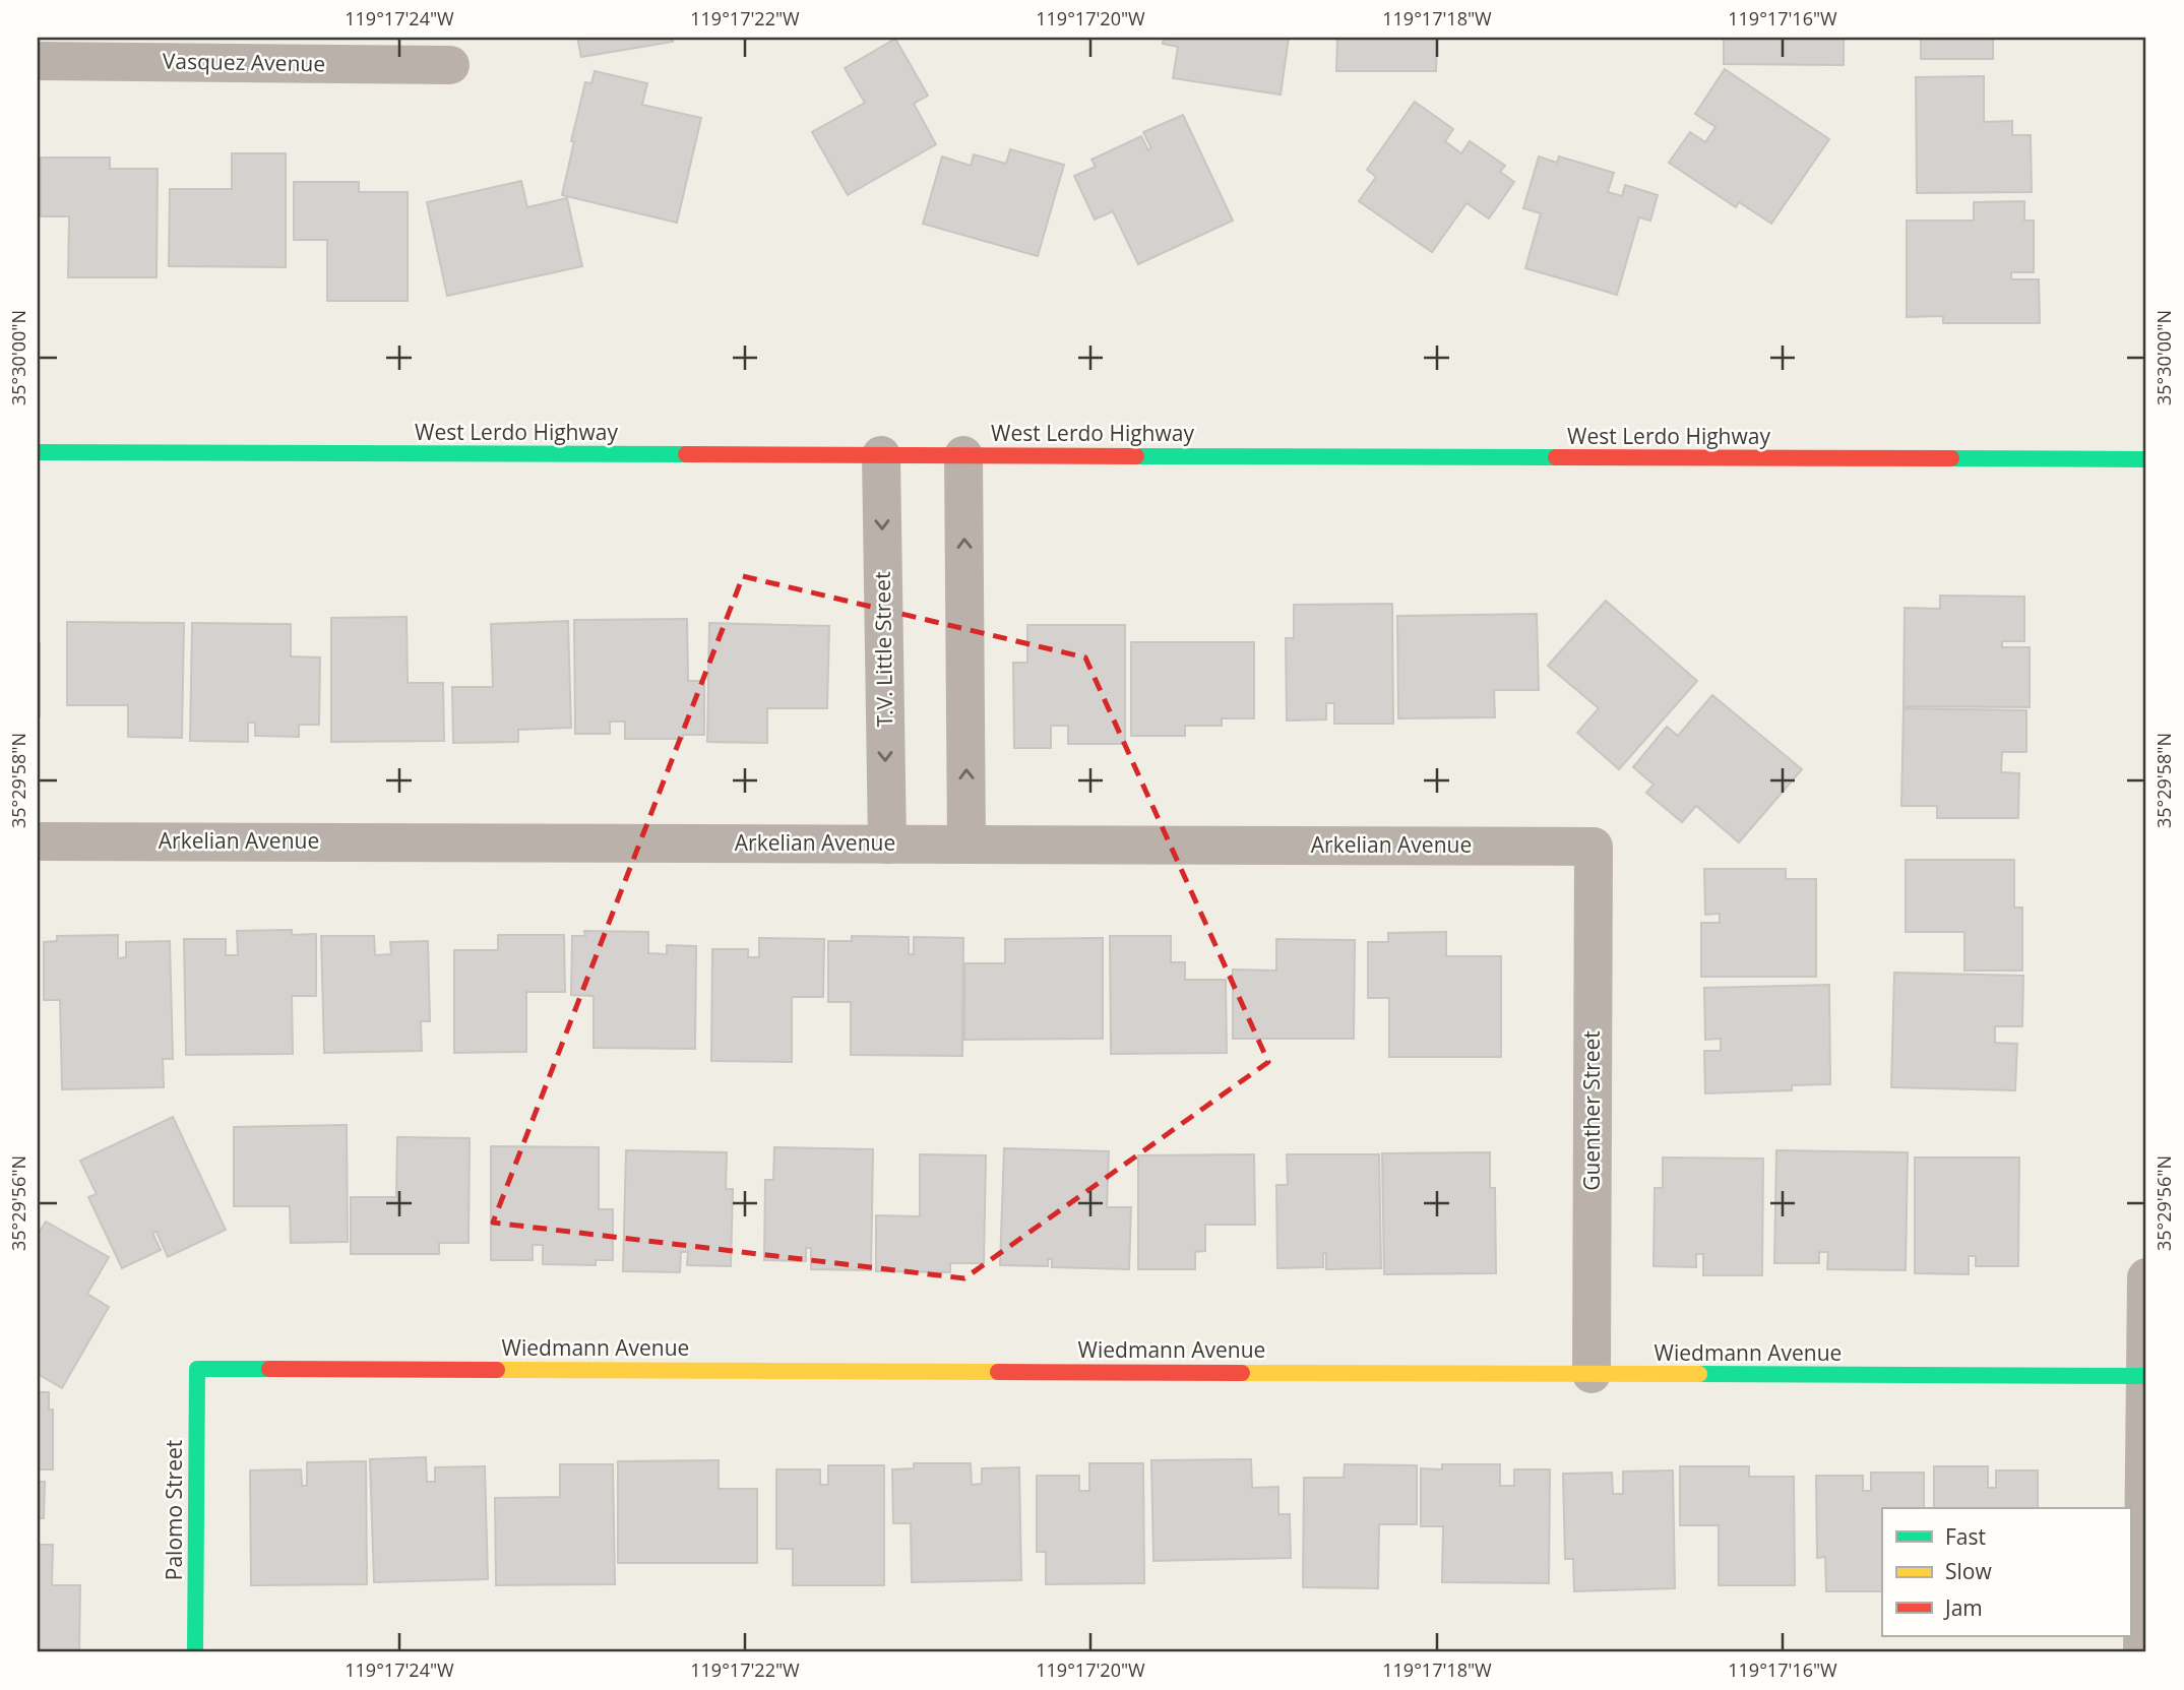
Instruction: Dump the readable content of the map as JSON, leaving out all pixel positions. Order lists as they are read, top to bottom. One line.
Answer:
{"streets":{"street":["Vasquez Avenue","West Lerdo Highway","T.V. Little Street","Arkelian Avenue","Guenther Street","Wiedmann Avenue","Palomo Street"]},"crossings":[["West Lerdo Highway","T.V. Little Street"],["T.V. Little Street","Arkelian Avenue"],["Arkelian Avenue","Guenther Street"],["Guenther Street","Wiedmann Avenue"],["Wiedmann Avenue","Palomo Street"]],"legend":["Fast","Slow","Jam"],"coordinates":["119°17'24\"W","119°17'22\"W","119°17'20\"W","119°17'18\"W","119°17'16\"W","35°30'00\"N","35°29'58\"N","35°29'56\"N"]}
